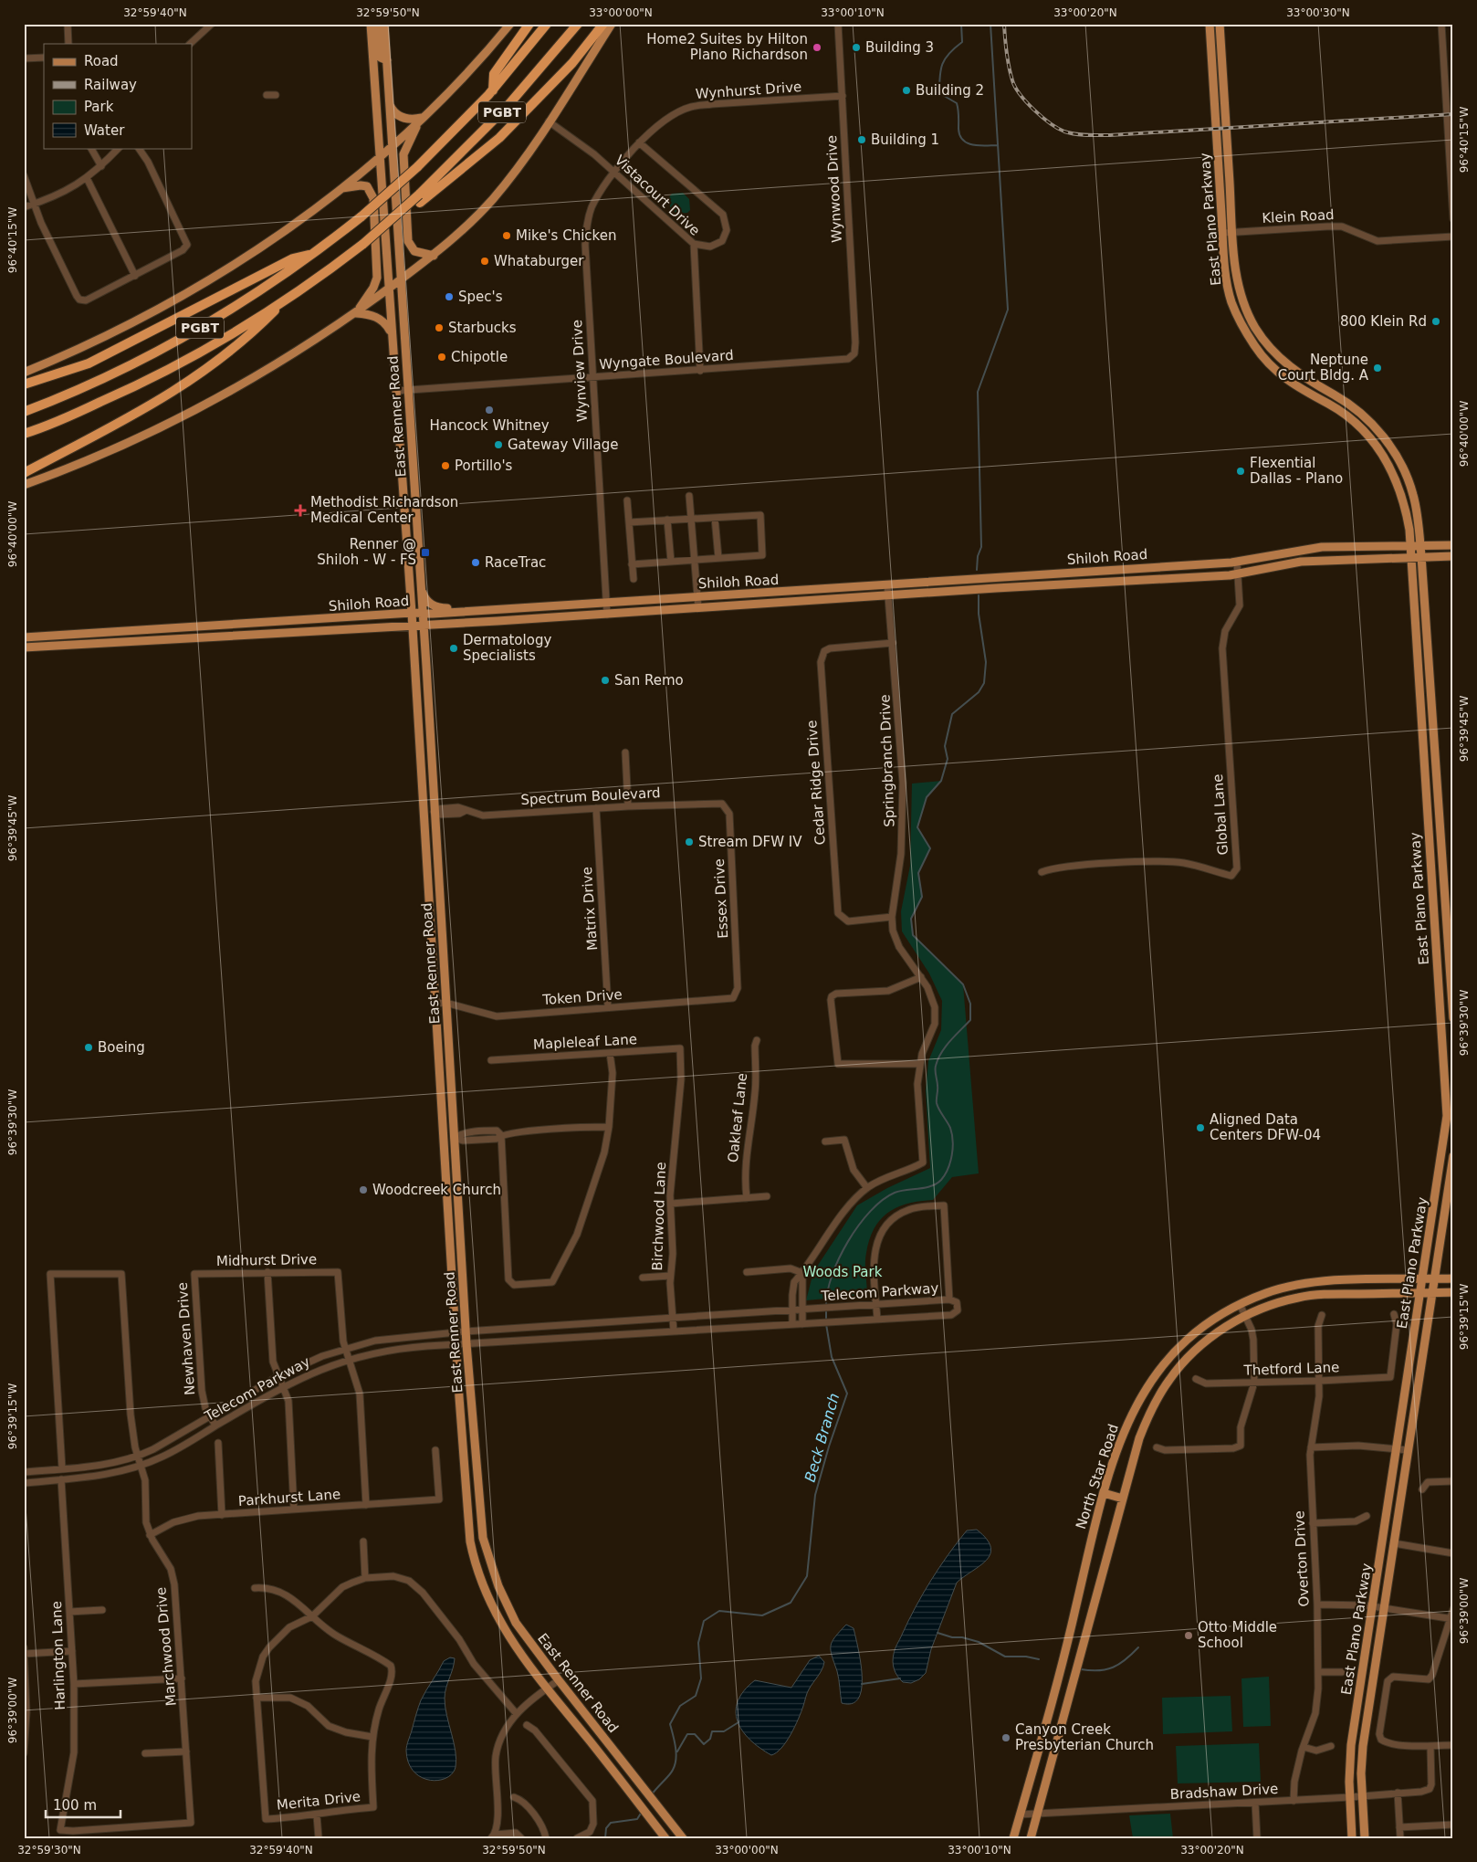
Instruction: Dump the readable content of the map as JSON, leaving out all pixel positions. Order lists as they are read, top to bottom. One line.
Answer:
{"streets":{"highway":["PGBT"],"main road":["East Plano Parkway","East Renner Road","Shiloh Road","North Star Road"],"street":["Wynhurst Drive","Wynwood Drive","Vistacourt Drive","Klein Road","Wyngate Boulevard","Wynview Drive","Springbranch Drive","Cedar Ridge Drive","Spectrum Boulevard","Global Lane","Essex Drive","Matrix Drive","Token Drive","Mapleleaf Lane","Oakleaf Lane","Birchwood Lane","Midhurst Drive","Telecom Parkway","Newhaven Drive","Thetford Lane","Parkhurst Lane","Overton Drive","Marchwood Drive","Harlington Lane","Bradshaw Drive","Merita Drive"]},"crossings":[["Wynhurst Drive","Wynwood Drive"],["Wynhurst Drive","Wynview Drive"],["Wynwood Drive","Wyngate Boulevard"],["Vistacourt Drive","Wyngate Boulevard"],["Vistacourt Drive","Wynview Drive"],["Klein Road","East Plano Parkway"],["East Plano Parkway","Shiloh Road"],["East Plano Parkway","North Star Road"],["East Plano Parkway","Bradshaw Drive"],["Wyngate Boulevard","Wynview Drive"],["Wyngate Boulevard","East Renner Road"],["Wynview Drive","Shiloh Road"],["East Renner Road","Shiloh Road"],["East Renner Road","Spectrum Boulevard"],["East Renner Road","Token Drive"],["East Renner Road","Telecom Parkway"],["Shiloh Road","Springbranch Drive"],["Shiloh Road","Global Lane"],["Springbranch Drive","Cedar Ridge Drive"],["Springbranch Drive","Telecom Parkway"],["Spectrum Boulevard","Essex Drive"],["Spectrum Boulevard","Matrix Drive"],["Essex Drive","Token Drive"],["Matrix Drive","Token Drive"],["Mapleleaf Lane","Birchwood Lane"],["Birchwood Lane","Telecom Parkway"],["Midhurst Drive","Telecom Parkway"],["Midhurst Drive","Newhaven Drive"],["Telecom Parkway","Newhaven Drive"],["Telecom Parkway","Marchwood Drive"],["Telecom Parkway","Harlington Lane"],["Thetford Lane","Overton Drive"],["North Star Road","Bradshaw Drive"],["Parkhurst Lane","Marchwood Drive"],["Overton Drive","Bradshaw Drive"],["Marchwood Drive","Harlington Lane"]],"water":["Beck Branch"],"parks":["Woods Park"],"places":{"other":["Home2 Suites by Hilton Plano Richardson","Building 3","Building 2","Building 1","Mike's Chicken","Whataburger","Spec's","800 Klein Rd","Starbucks","Chipotle","Neptune Court Bldg. A","Hancock Whitney","Gateway Village","Portillo's","Flexential Dallas - Plano","RaceTrac","Dermatology Specialists","San Remo","Stream DFW IV","Boeing","Aligned Data Centers DFW-04","Woodcreek Church","Otto Middle School","Canyon Creek Presbyterian Church"],"health":["Methodist Richardson Medical Center"],"transit":["Renner @ Shiloh - W - FS"]},"legend":["Road","Railway","Park","Water"],"scale_bar":"100 m","coordinates":["32°59'40\"N","32°59'50\"N","33°00'00\"N","33°00'10\"N","33°00'20\"N","33°00'30\"N","96°40'15\"W","96°40'00\"W","96°39'45\"W","96°39'30\"W","96°39'15\"W","96°39'00\"W","32°59'30\"N"]}
